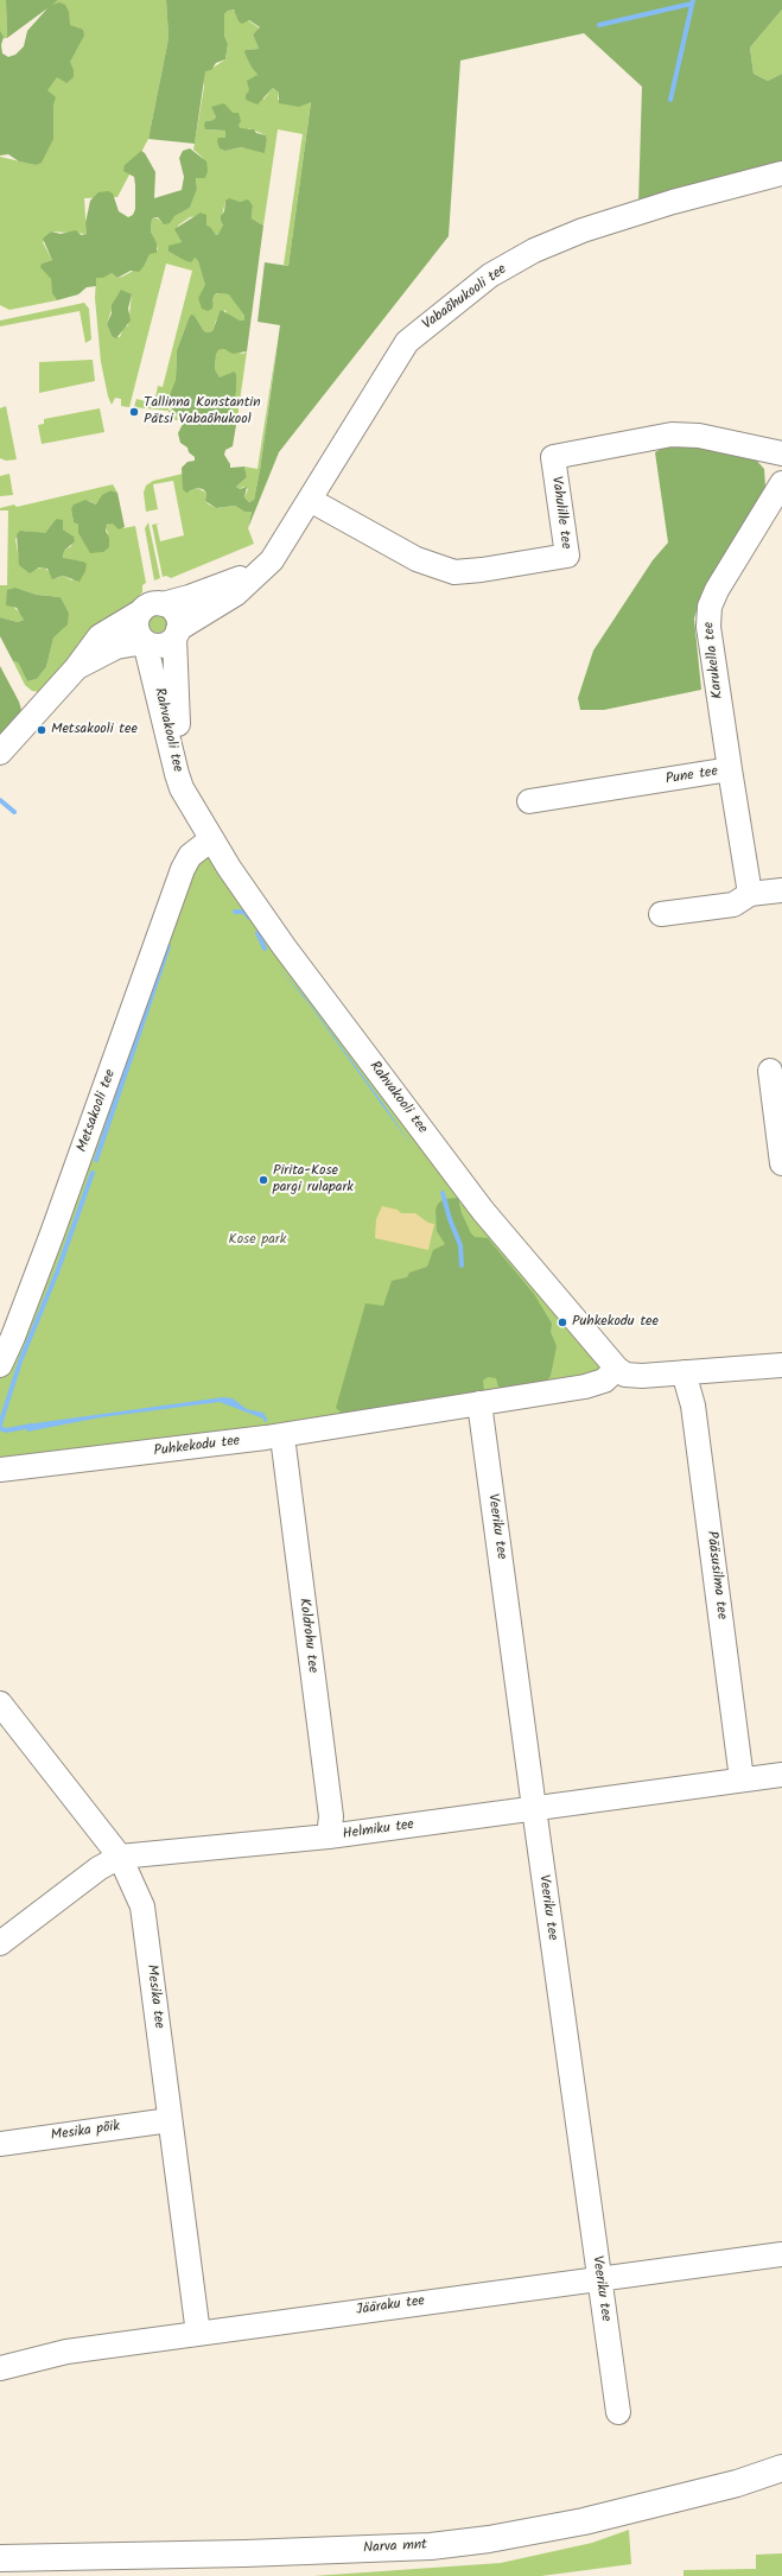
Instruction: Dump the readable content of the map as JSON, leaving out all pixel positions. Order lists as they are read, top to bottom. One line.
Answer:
{"streets":{"main road":["Narva mnt"],"street":["Vabaõhukooli tee","Vahulille tee","Karukella tee","Rahvakooli tee","Pune tee","Metsakooli tee","Puhkekodu tee","Veeriku tee","Pääsusilma tee","Koldrohu tee","Helmiku tee","Mesika tee","Mesika põik","Jääraku tee"]},"crossings":[["Vabaõhukooli tee","Vahulille tee"],["Vabaõhukooli tee","Rahvakooli tee"],["Karukella tee","Pune tee"],["Rahvakooli tee","Metsakooli tee"],["Rahvakooli tee","Puhkekodu tee"],["Puhkekodu tee","Veeriku tee"],["Puhkekodu tee","Koldrohu tee"],["Veeriku tee","Helmiku tee"],["Veeriku tee","Jääraku tee"],["Pääsusilma tee","Helmiku tee"],["Koldrohu tee","Helmiku tee"],["Helmiku tee","Mesika tee"],["Mesika tee","Mesika põik"],["Mesika tee","Jääraku tee"]],"parks":["Kose park"],"places":["Tallinna Konstantin Pätsi Vabaõhukool","Metsakooli tee","Pirita-Kose pargi rulapark","Puhkekodu tee"]}
